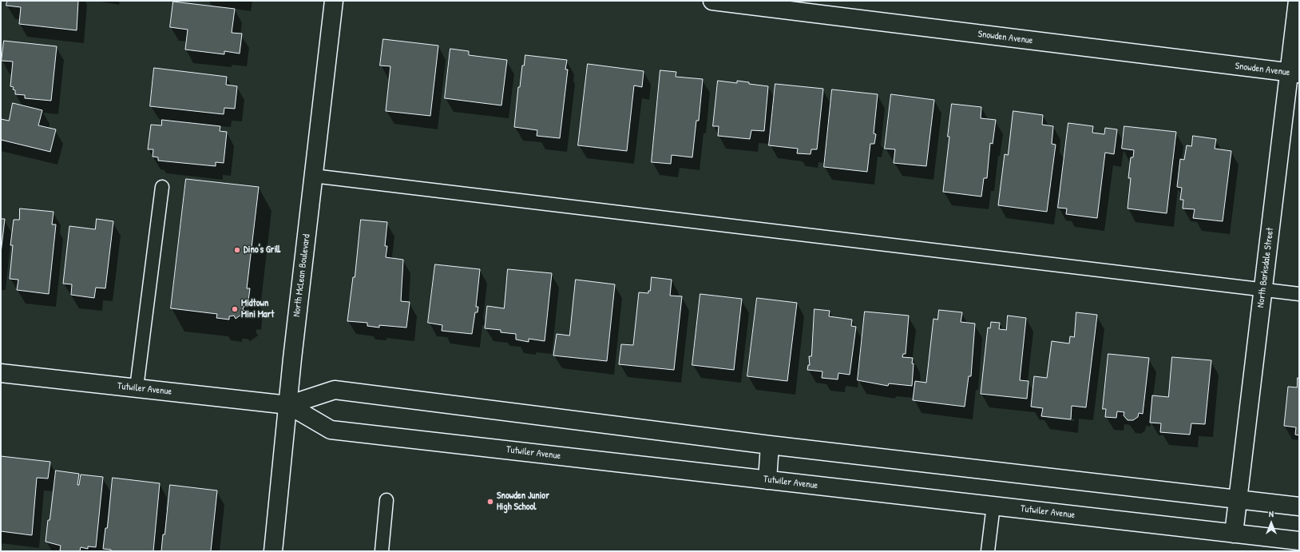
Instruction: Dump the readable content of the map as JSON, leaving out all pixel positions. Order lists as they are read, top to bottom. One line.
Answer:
{"streets":{"street":["Snowden Avenue","North Barksdale Street","North McLean Boulevard","Tutwiler Avenue"]},"crossings":[["Snowden Avenue","North Barksdale Street"],["North Barksdale Street","Tutwiler Avenue"],["North McLean Boulevard","Tutwiler Avenue"]],"places":["Dino's Grill","Midtown Mini Mart","Snowden Junior High School"],"north":"top"}
